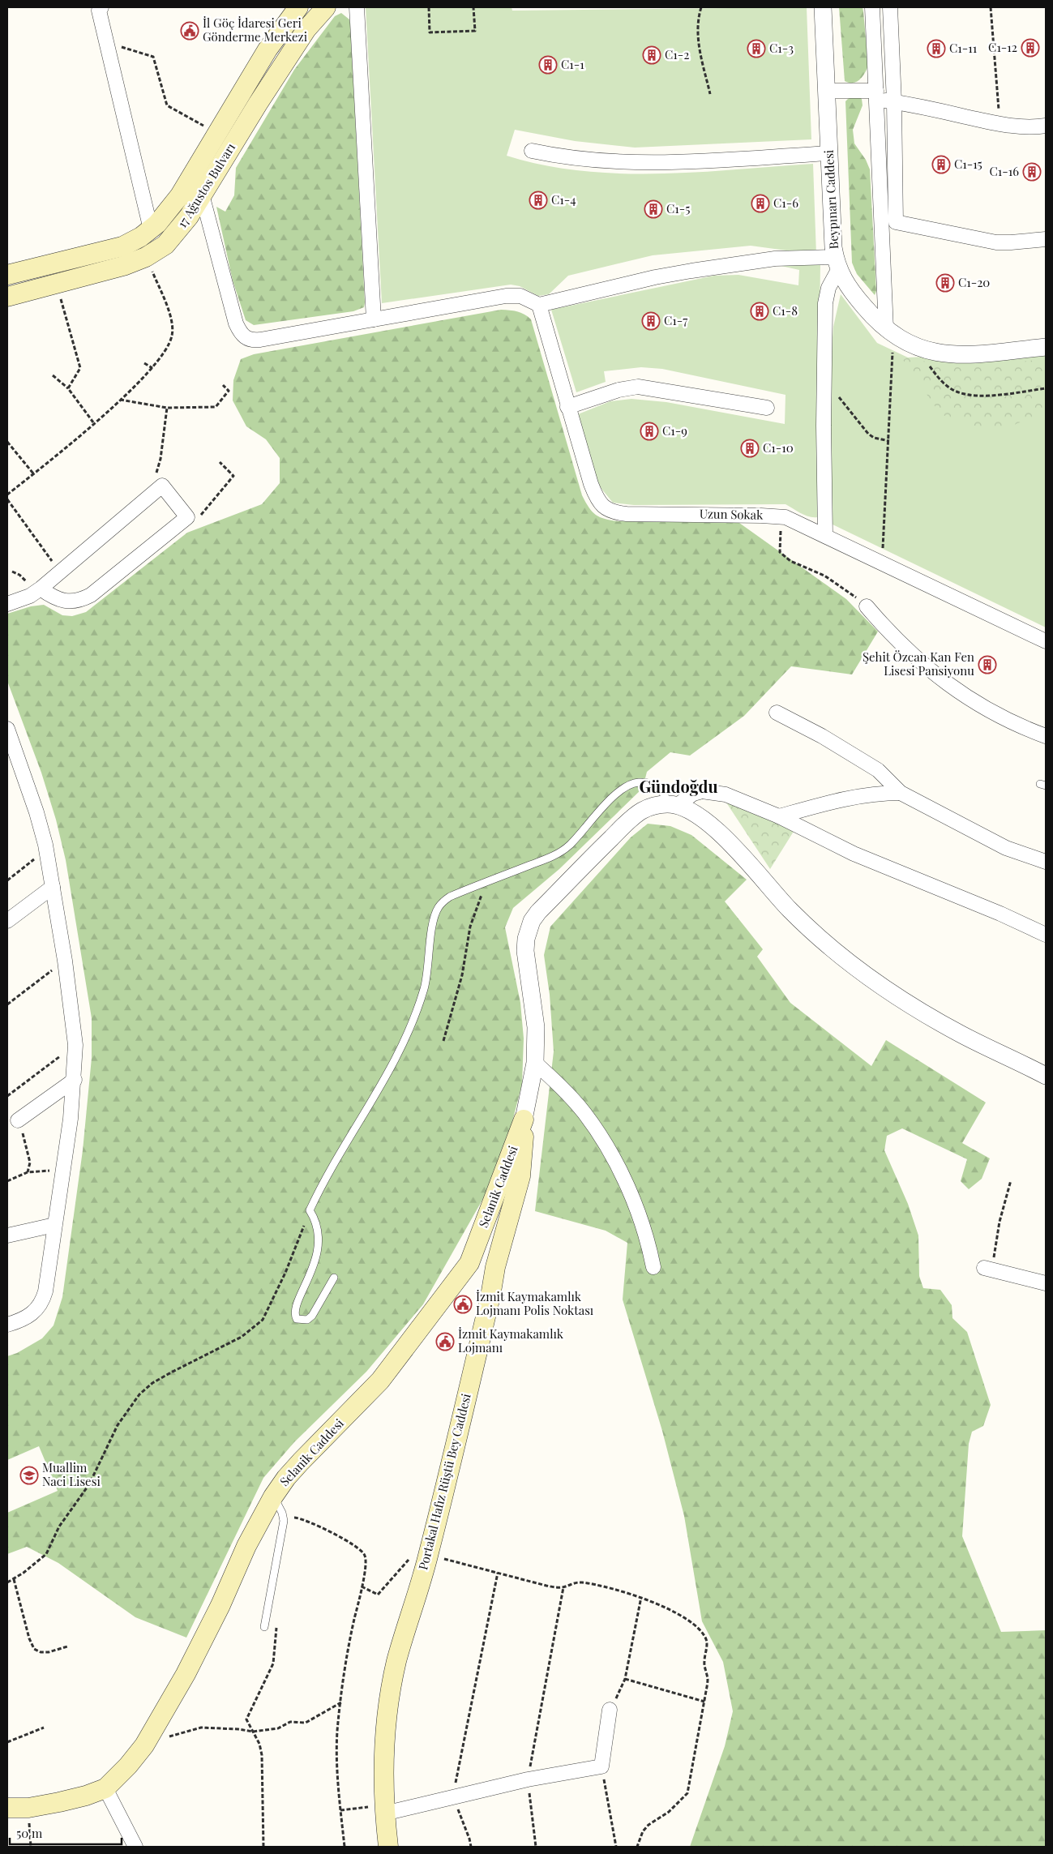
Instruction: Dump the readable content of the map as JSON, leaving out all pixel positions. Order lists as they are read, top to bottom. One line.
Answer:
{"streets":{"main road":["17 Ağustos Bulvarı","Selanik Caddesi","Portakal Hafız Rüştü Bey Caddesi"],"street":["Beypınarı Caddesi","Uzun Sokak"]},"crossings":[["Selanik Caddesi","Portakal Hafız Rüştü Bey Caddesi"]],"districts":["Gündoğdu"],"places":{"public building":["İl Göç İdaresi Geri Gönderme Merkezi","İzmit Kaymakamlık Lojmanı Polis Noktası","İzmit Kaymakamlık Lojmanı"],"building":["C1-12","C1-3","C1-11","C1-2","C1-1","C1-15","C1-16","C1-4","C1-6","C1-5","C1-20","C1-8","C1-7","C1-9","C1-10","Şehit Özcan Kan Fen Lisesi Pansiyonu"],"school or university":["Muallim Naci Lisesi"]},"scale_bar":"50 m"}
